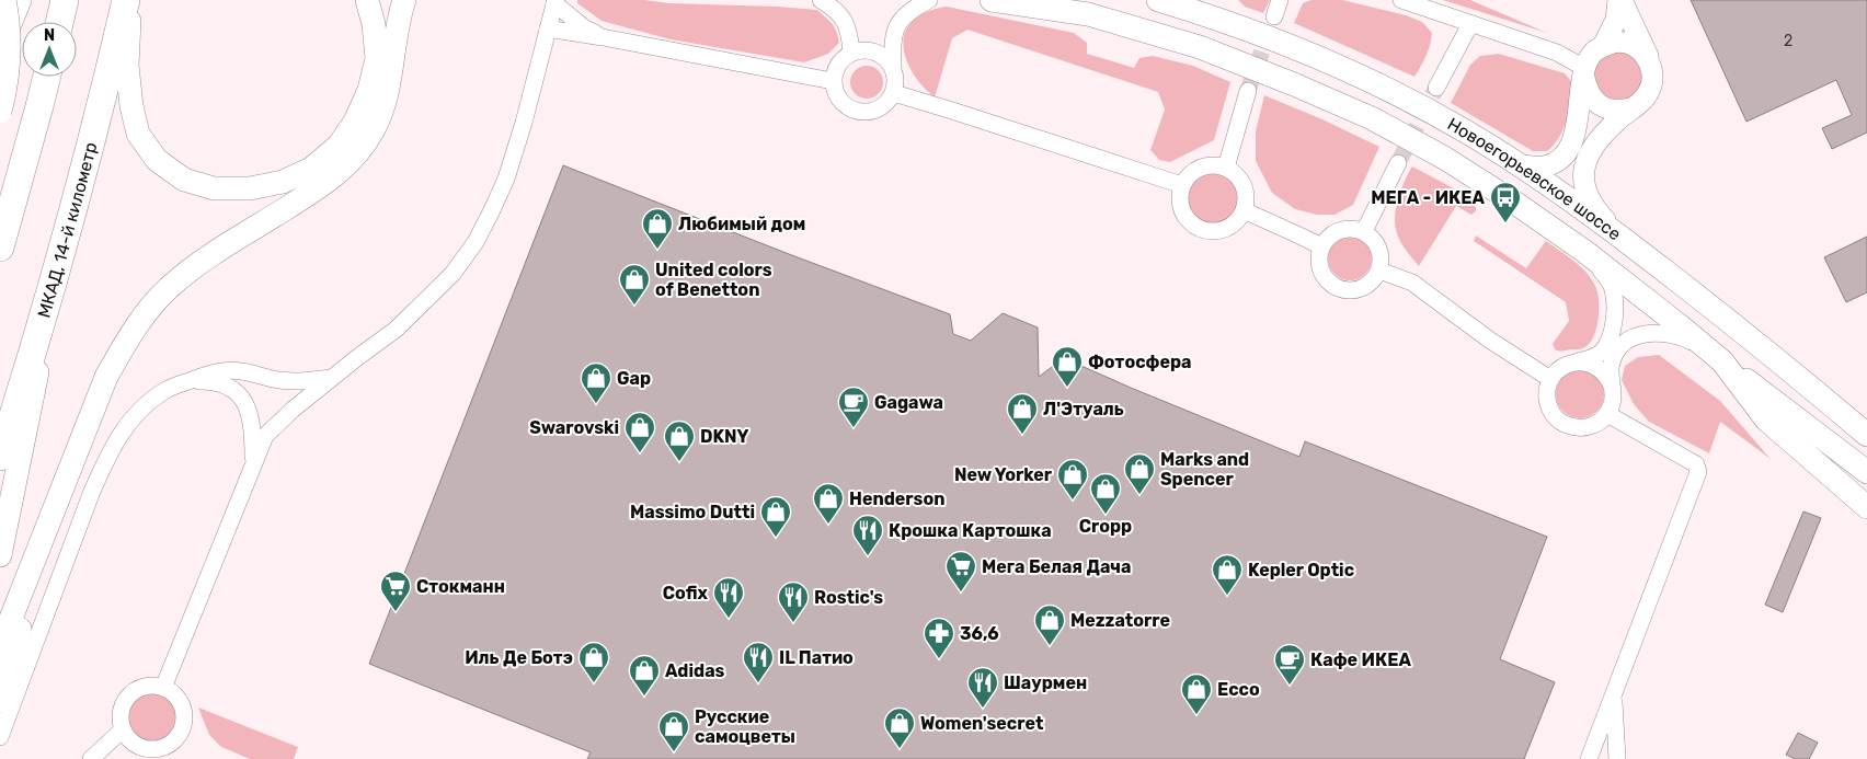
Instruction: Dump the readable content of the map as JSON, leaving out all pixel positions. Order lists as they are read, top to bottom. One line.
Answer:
{"streets":{"highway":["МКАД, 14-й километр"],"main road":["Новоегорьевское шоссе"]},"places":{"bus stop":["МЕГА - ИКЕА"],"shop":["Любимый дом","United colors of Benetton","Фотосфера","Gap","Л'Этуаль","Swarovski","DKNY","Marks and Spencer","New Yorker","Cropp","Henderson","Massimo Dutti","Kepler Optic","Mezzatorre","Иль Де Ботэ","Adidas","Ecco","Women'secret","Русские самоцветы"],"cafe":["Gagawa","Кафе ИКЕА"],"restaurant":["Крошка Картошка","Cofix","Rostic's","IL Патио","Шаурмен"],"supermarket":["Мега Белая Дача","Стокманн"],"pharmacy":["36,6"]},"house_numbers":["2"],"north":"top"}
